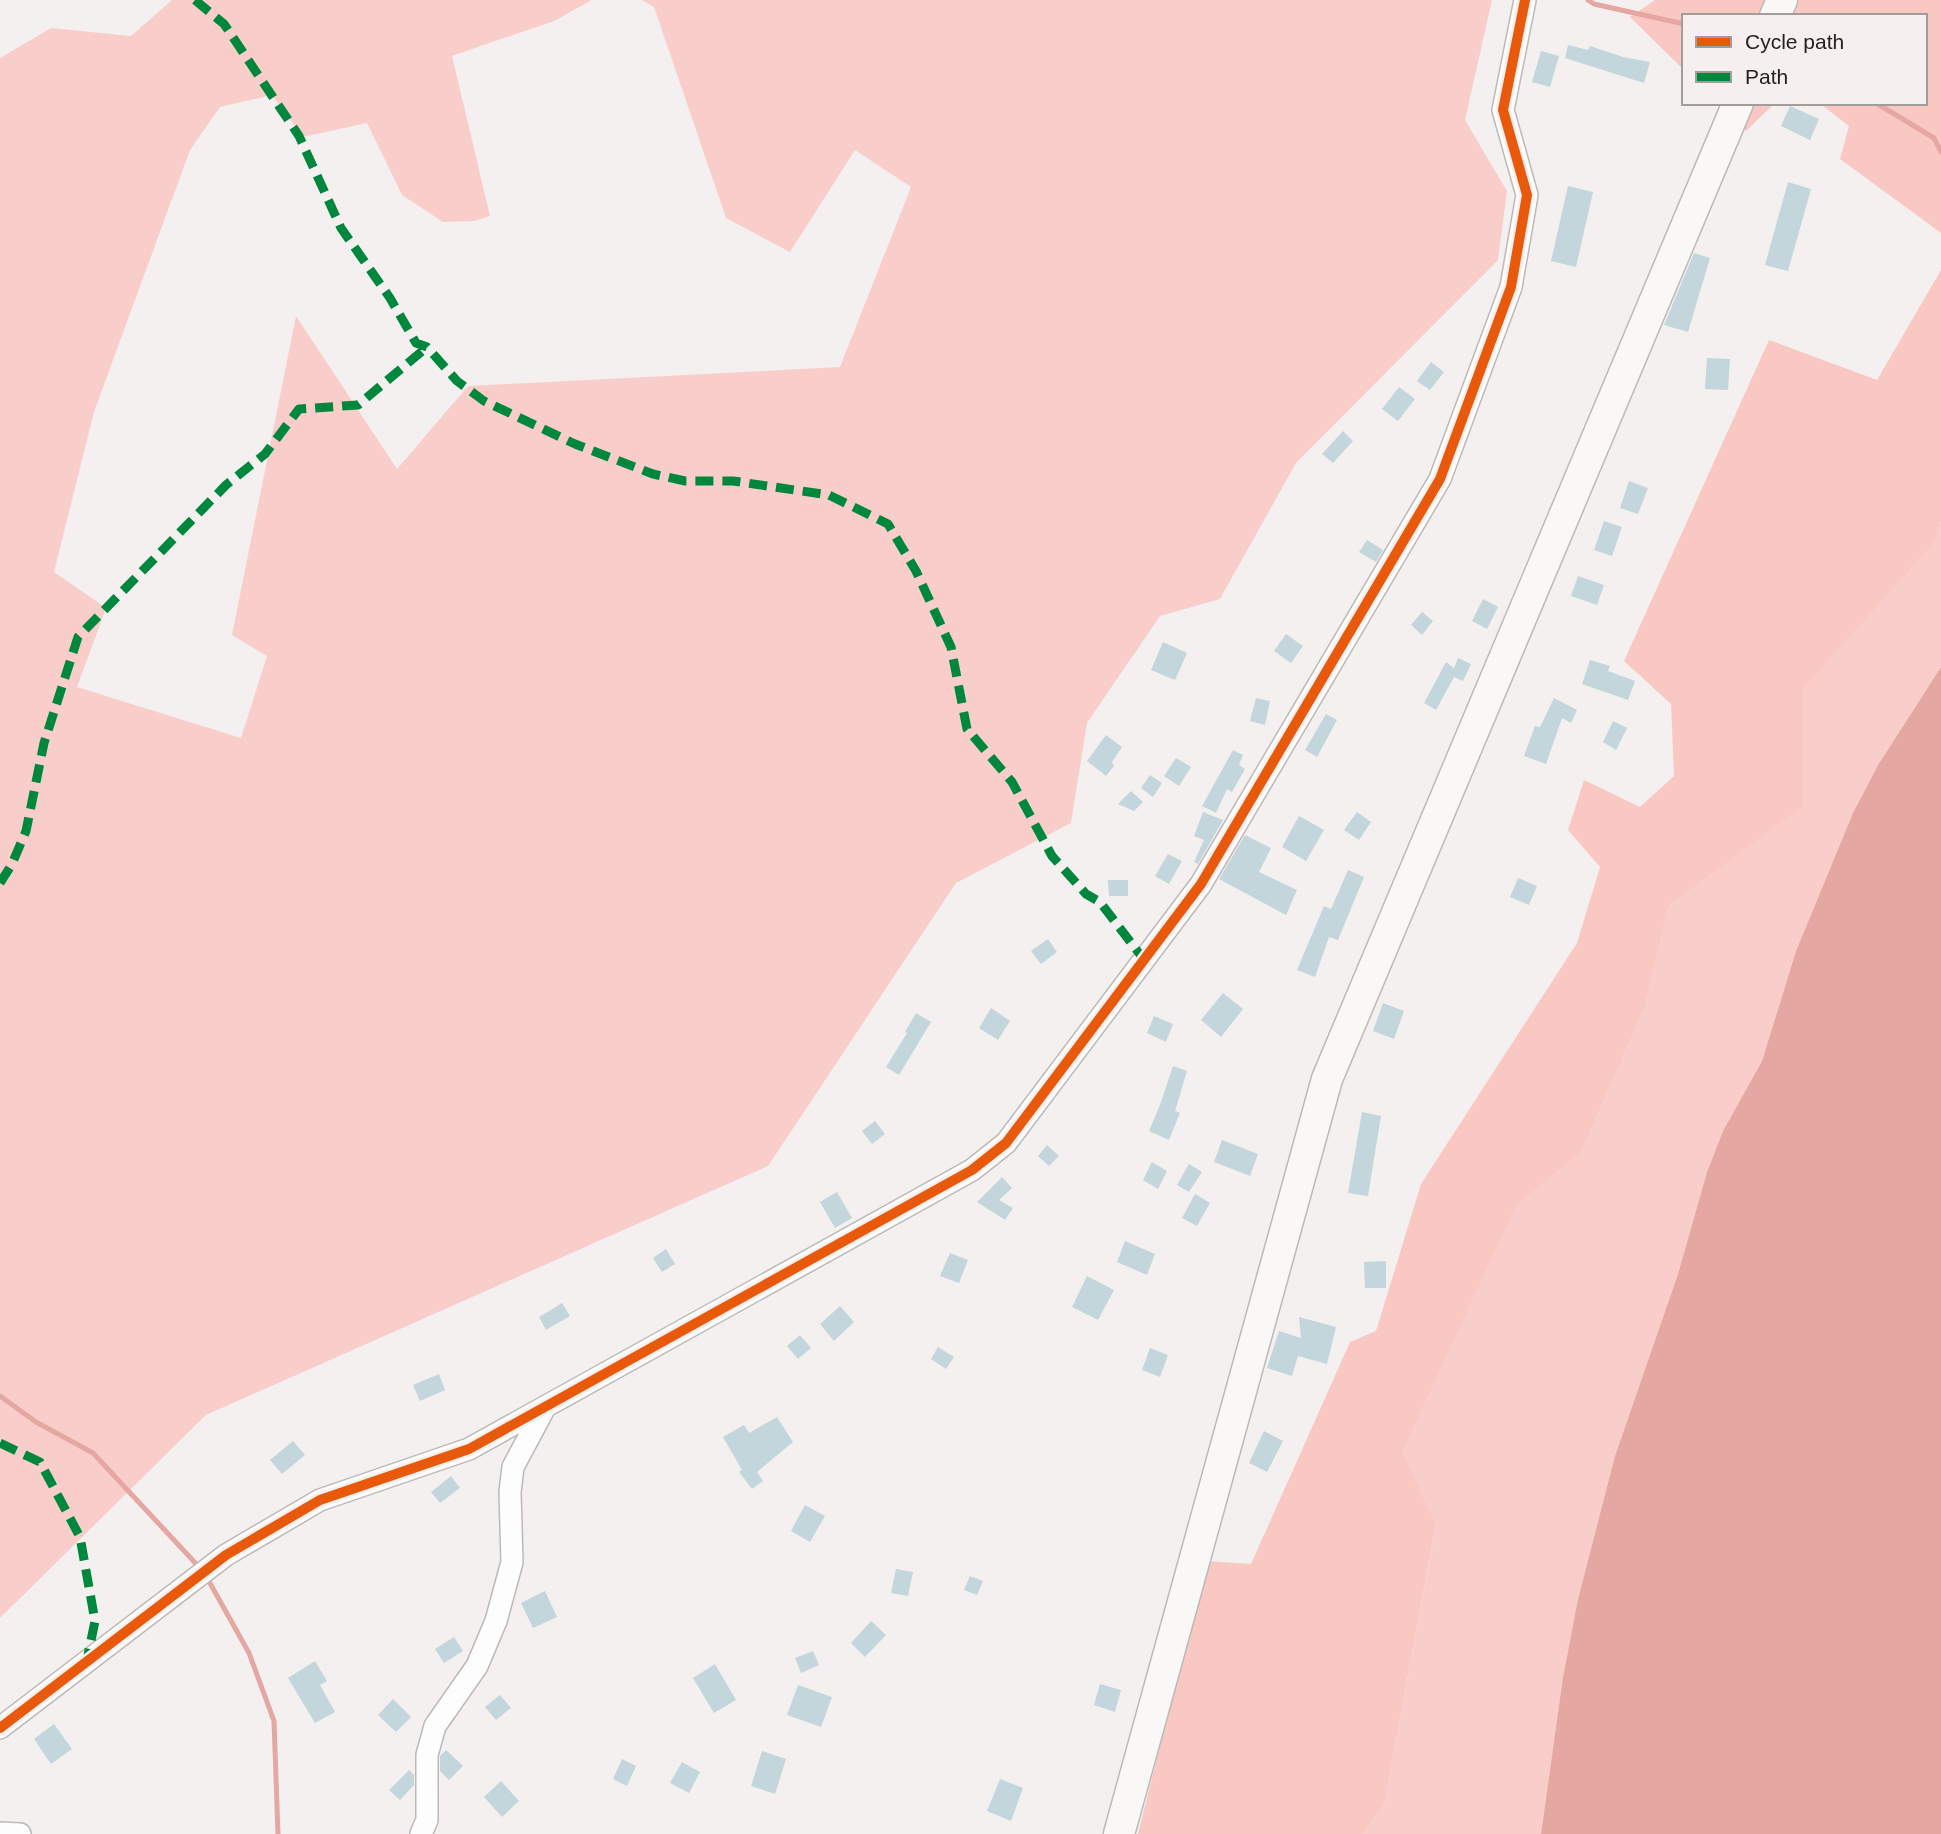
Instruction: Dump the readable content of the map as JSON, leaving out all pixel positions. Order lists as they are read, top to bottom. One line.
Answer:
{"legend":["Cycle path","Path"]}
